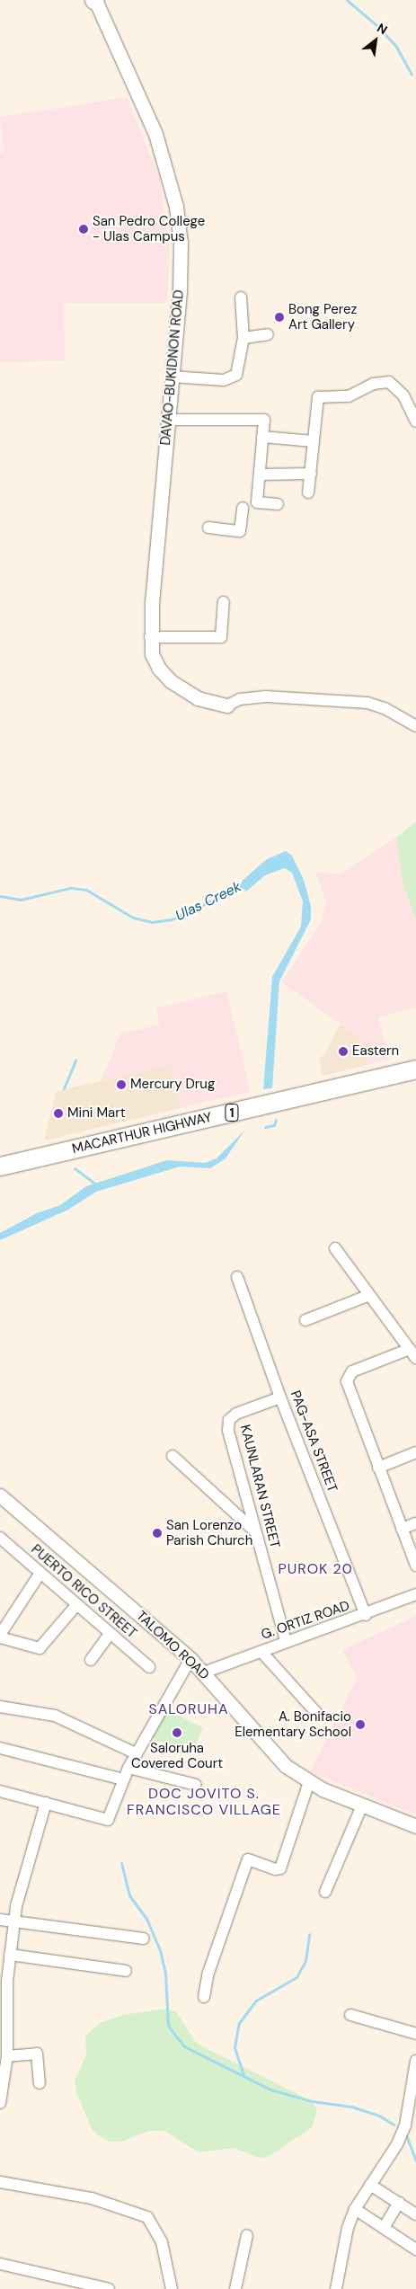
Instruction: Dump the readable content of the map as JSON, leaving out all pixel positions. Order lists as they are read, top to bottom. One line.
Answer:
{"streets":{"highway":["1","MACARTHUR HIGHWAY"],"street":["DAVAO-BUKIDNON ROAD","PAG-ASA STREET","KAUNLARAN STREET","PUERTO RICO STREET","G. ORTIZ ROAD","TALOMO ROAD"]},"crossings":[["PAG-ASA STREET","KAUNLARAN STREET"],["PAG-ASA STREET","G. ORTIZ ROAD"],["KAUNLARAN STREET","G. ORTIZ ROAD"],["G. ORTIZ ROAD","TALOMO ROAD"]],"districts":["PUROK 20","SALORUHA","DOC JOVITO S. FRANCISCO VILLAGE"],"water":["Ulas Creek"],"places":["San Pedro College - Ulas Campus","Bong Perez Art Gallery","Eastern","Mercury Drug","Mini Mart","San Lorenzo Parish Church","A. Bonifacio Elementary School","Saloruha Covered Court"],"north":"top right"}
